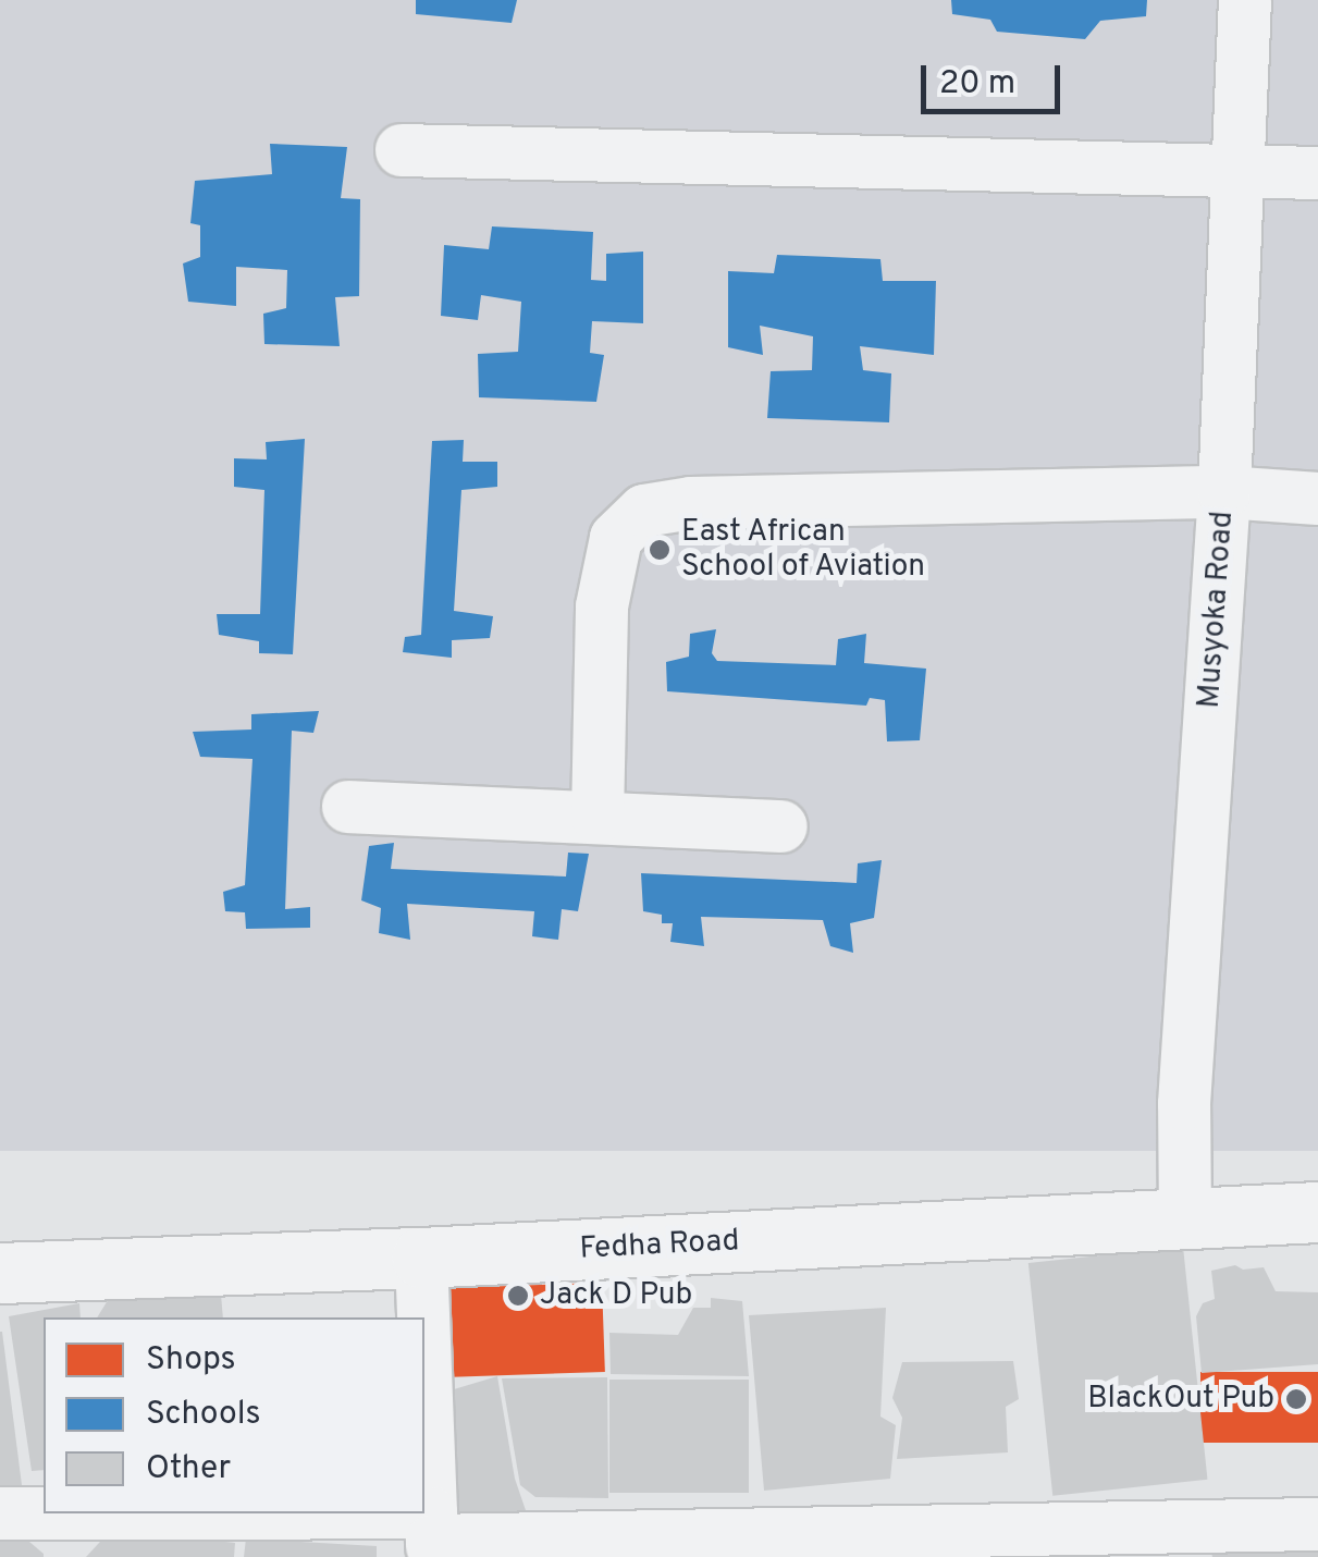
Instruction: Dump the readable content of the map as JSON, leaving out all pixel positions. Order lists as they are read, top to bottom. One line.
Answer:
{"streets":{"street":["Musyoka Road","Fedha Road"]},"crossings":[["Musyoka Road","Fedha Road"]],"places":["East African School of Aviation","Jack D Pub","BlackOut Pub"],"legend":["Shops","Schools","Other"],"scale_bar":"20 m"}
